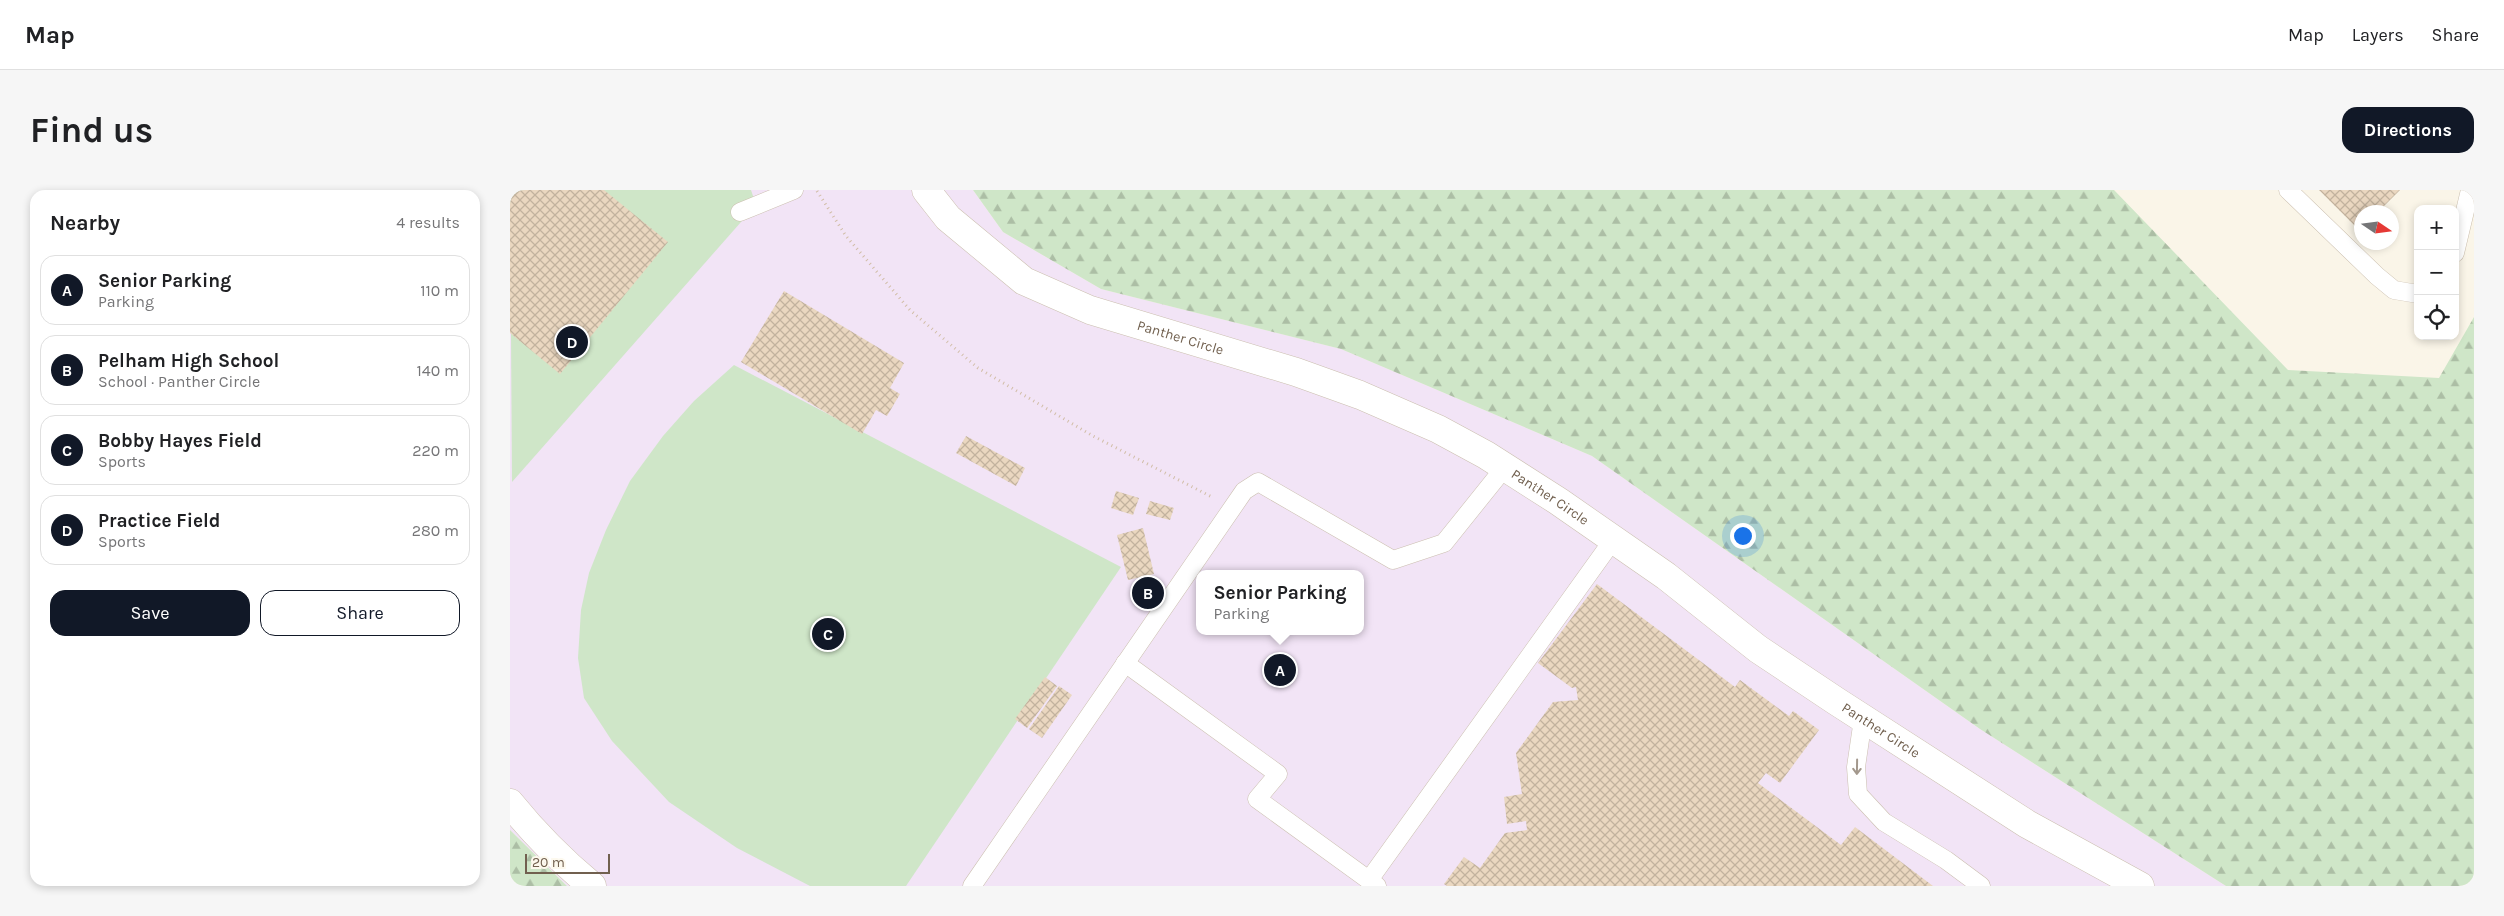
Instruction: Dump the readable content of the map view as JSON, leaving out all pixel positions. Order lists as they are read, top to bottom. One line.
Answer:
{"streets":{"street":["Panther Circle"]},"scale_bar":"20 m","north":"right","page":{"header":"Map","nav":["Map","Layers","Share"],"buttons":["Directions",["Save","Share"]],"title":"Find us","heading":["Nearby","4 results"],"map_buttons":["+","−"],"list":[{"mark":"A","name":"Senior Parking","note":"Parking","value":"110 m"},{"mark":"B","name":"Pelham High School","note":"School · Panther Circle","value":"140 m"},{"mark":"C","name":"Bobby Hayes Field","note":"Sports","value":"220 m"},{"mark":"D","name":"Practice Field","note":"Sports","value":"280 m"}],"pins":["D","B","C","A"],"popup":["Senior Parking","Parking"],"scale":"20 m"}}
